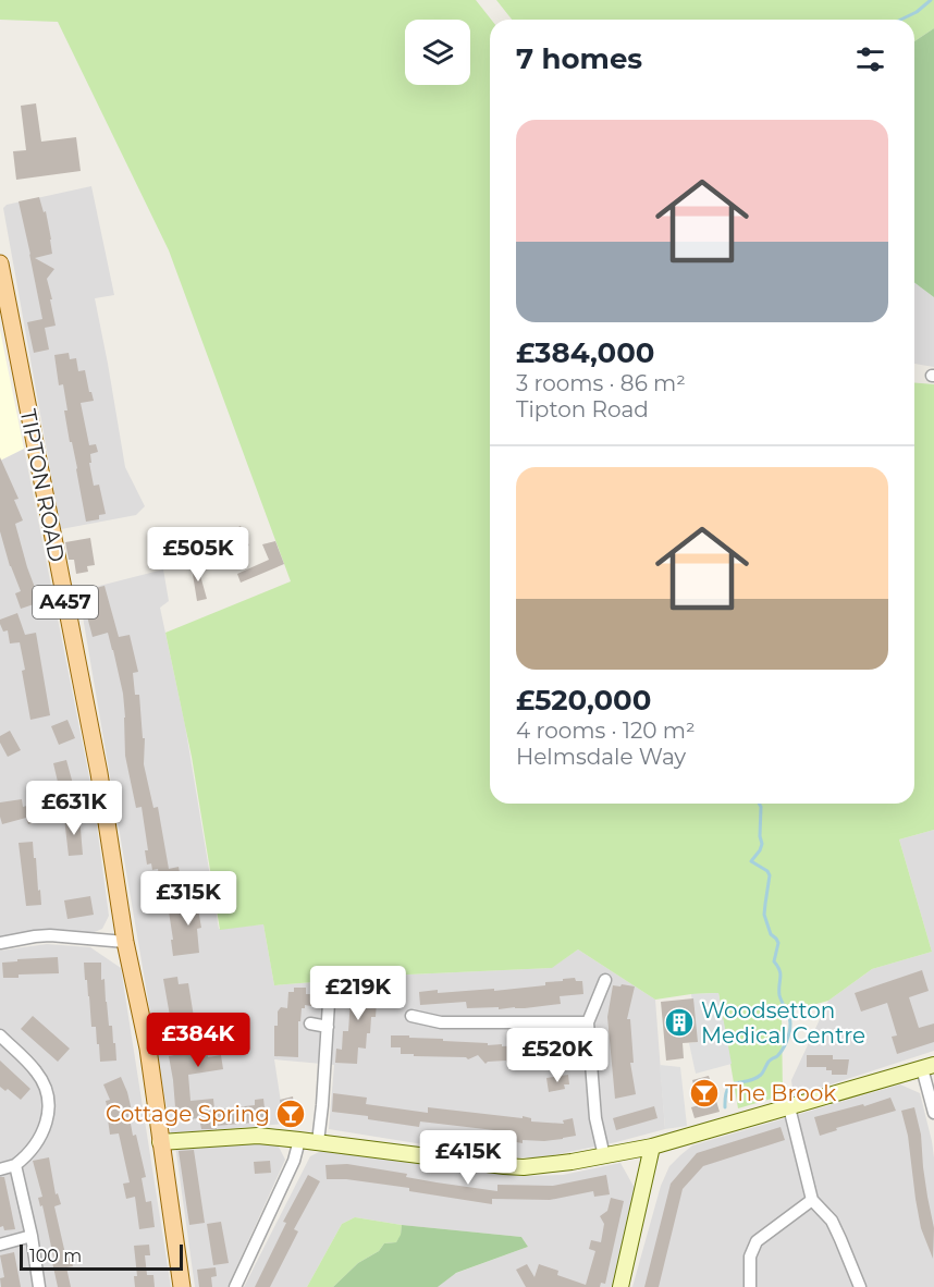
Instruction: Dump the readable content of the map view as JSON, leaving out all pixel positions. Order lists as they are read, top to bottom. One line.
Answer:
{"streets":{"main road":["TIPTON ROAD","A457"]},"places":{"building":["Woodsetton Medical Centre"],"bar":["The Brook","Cottage Spring"]},"scale_bar":"100 m","page":{"heading":"7 homes","list":[{"name":"£384,000","note":"3 rooms · 86 m² · Tipton Road"},{"name":"£520,000","note":"4 rooms · 120 m² · Helmsdale Way"}],"price":["£505K","£631K","£315K","£219K","£384K","£520K","£415K"],"scale":"100 m"}}
